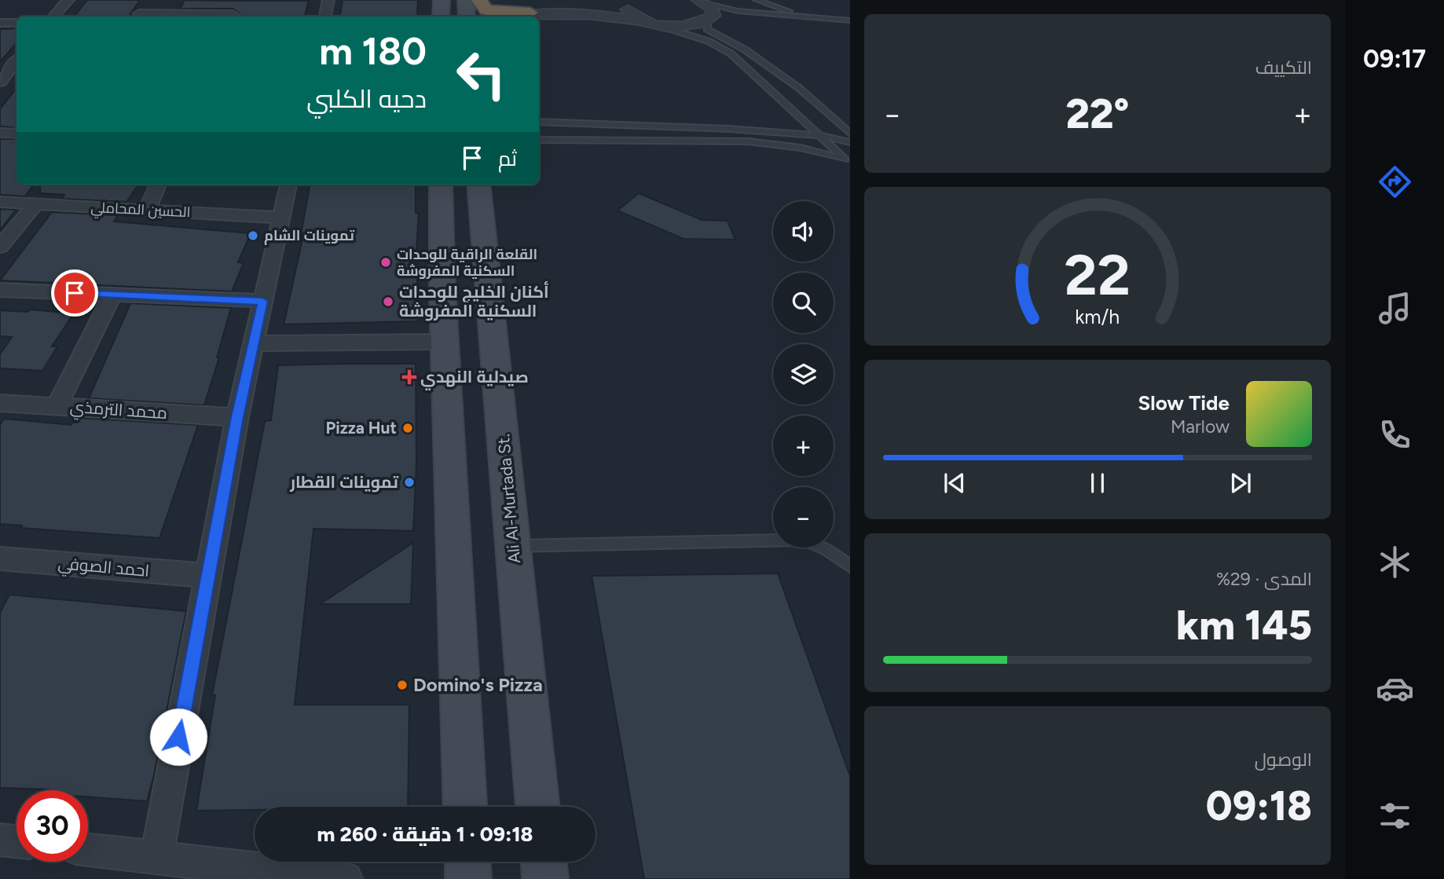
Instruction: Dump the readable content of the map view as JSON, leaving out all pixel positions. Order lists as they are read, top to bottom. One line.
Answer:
{"streets":{"main road":["Ali Al-Murtada St."],"street":["الحسين المحاملي","محمد الترمذي","احمد الصوفي"]},"places":{"other":["تموينات الشام","القلعة الراقية للوحدات السكنية المفروشة","أكنان الخليج للوحدات السكنية المفروشة","Pizza Hut","تموينات القطار","Domino's Pizza"],"health":["صيدلية النهدي"]},"page":{"tabs":"09:17","tile":["التكييف",["المدى · 29%","145 km"],["الوصول","09:18"]],"turn":["180 m","دحيه الكلبي"],"heat":["−","22°","+"],"then":"ثم","map_buttons":["+","−"],"song":["Slow Tide","Marlow"],"limit":"30","trip":"09:18 · 1 دقيقة · 260 m","gauge":["22","km/h"]}}
